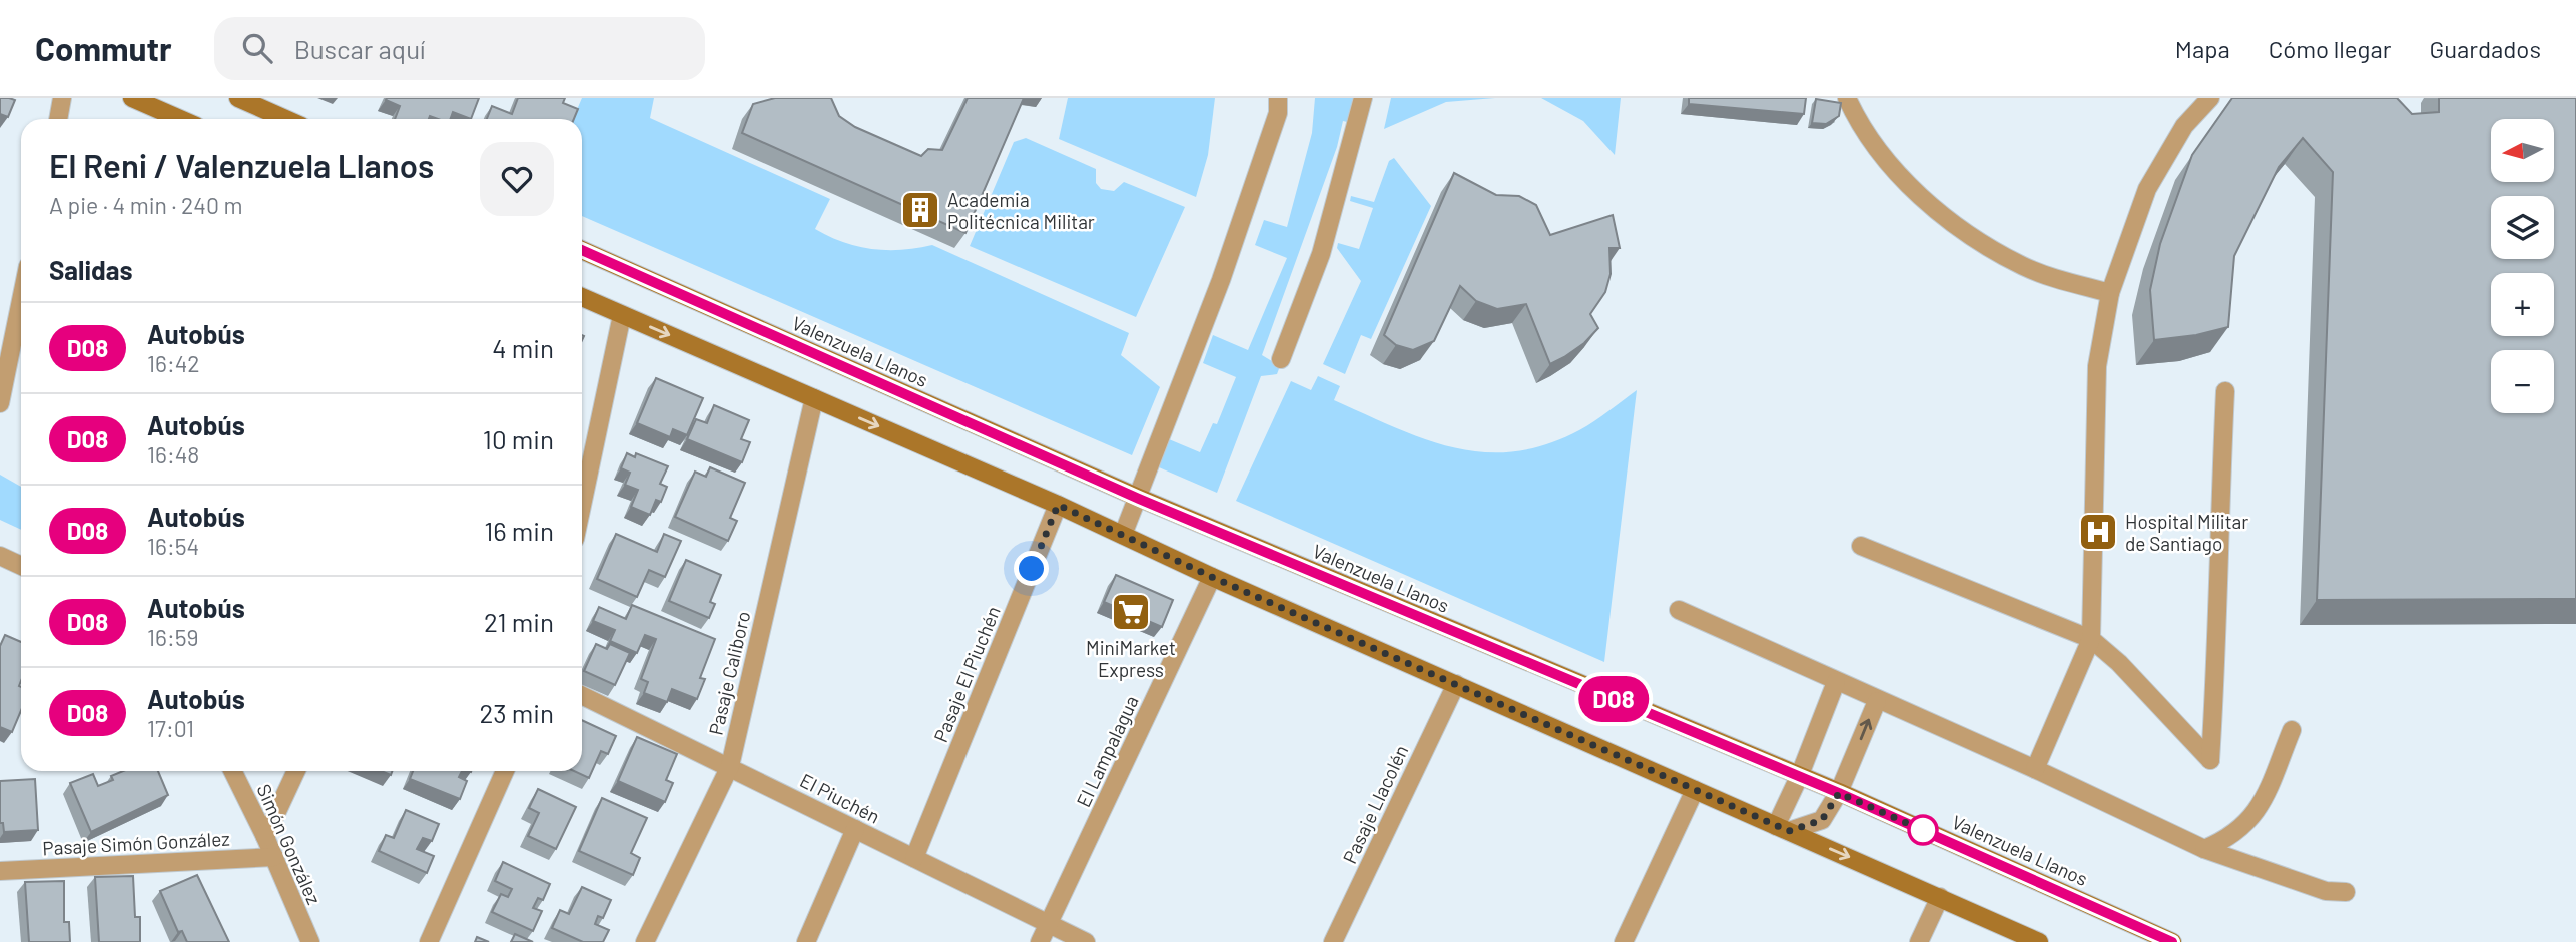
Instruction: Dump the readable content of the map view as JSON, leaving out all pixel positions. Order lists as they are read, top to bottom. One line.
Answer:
{"streets":{"main road":["Valenzuela Llanos"],"street":["Pasaje Caliboro","Pasaje El Piuchén","El Lampalagua","El Piuchén","Pasaje Llacolén","Pasaje Simón González","Simón González"]},"crossings":[["Pasaje Caliboro","El Piuchén"],["Pasaje El Piuchén","El Piuchén"],["El Lampalagua","El Piuchén"],["Pasaje Simón González","Simón González"]],"places":{"building":["Academia Politécnica Militar"],"hospital":["Hospital Militar de Santiago"],"supermarket":["MiniMarket Express"]},"lines":["bus line D08"],"north":"left","page":{"header":"Commutr","search":"Buscar aquí","nav":["Mapa","Cómo llegar","Guardados"],"on_map":"D08","map_buttons":["+","−"],"heading":[["El Reni / Valenzuela Llanos","A pie · 4 min · 240 m"],"Salidas"],"list":[{"mark":"D08","name":"Autobús","note":"16:42","value":"4 min"},{"mark":"D08","name":"Autobús","note":"16:48","value":"10 min"},{"mark":"D08","name":"Autobús","note":"16:54","value":"16 min"},{"mark":"D08","name":"Autobús","note":"16:59","value":"21 min"},{"mark":"D08","name":"Autobús","note":"17:01","value":"23 min"}]}}
